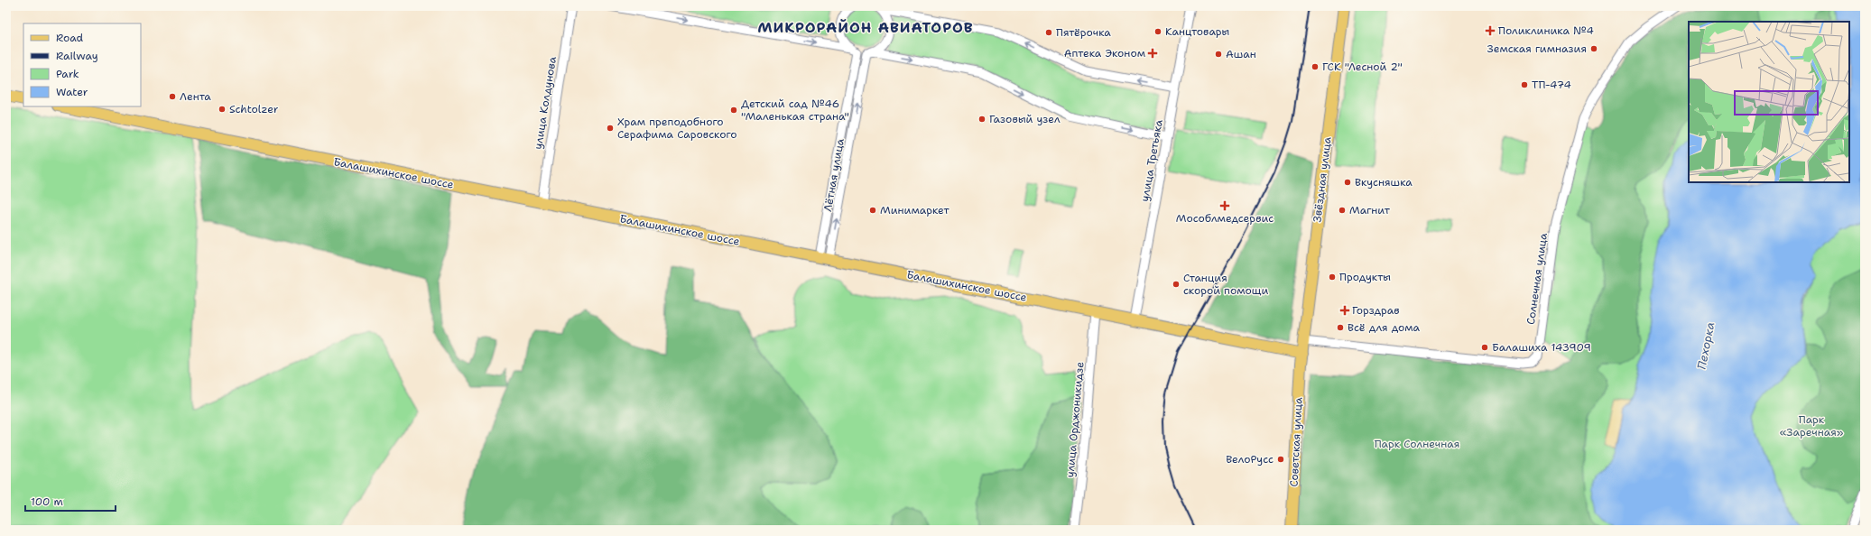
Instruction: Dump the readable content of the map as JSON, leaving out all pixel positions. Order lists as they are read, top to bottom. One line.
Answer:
{"streets":{"main road":["Балашихинское шоссе","Звёздная улица","Советская улица"],"street":["улица Колдунова","улица Третьяка","Лётная улица","Солнечная улица","улица Орджоникидзе"]},"crossings":[["улица Колдунова","Балашихинское шоссе"],["улица Третьяка","Балашихинское шоссе"],["Балашихинское шоссе","Лётная улица"],["Балашихинское шоссе","Звёздная улица"],["Балашихинское шоссе","улица Орджоникидзе"],["Балашихинское шоссе","Советская улица"],["Звёздная улица","Солнечная улица"],["Звёздная улица","Советская улица"]],"districts":["МИКРОРАЙОН АВИАТОРОВ"],"water":["Пехорка"],"parks":["Парк «Заречная»","Парк Солнечная"],"places":{"health":["Поликлиника №4","Аптека Эконом","Мособлмедсервис","Горздрав"],"other":["Канцтовары","Пятёрочка","Земская гимназия","Ашан","ГСК \"Лесной 2\"","ТП-474","Лента","Schtolzer","Детский сад №46 \"Маленькая страна\"","Газовый узел","Храм преподобного Серафима Саровского","Вкусняшка","Минимаркет","Магнит","Продукты","Станция скорой помощи","Всё для дома","Балашиха 143909","ВелоРусс"]},"legend":["Road","Railway","Park","Water"],"scale_bar":"100 m"}
